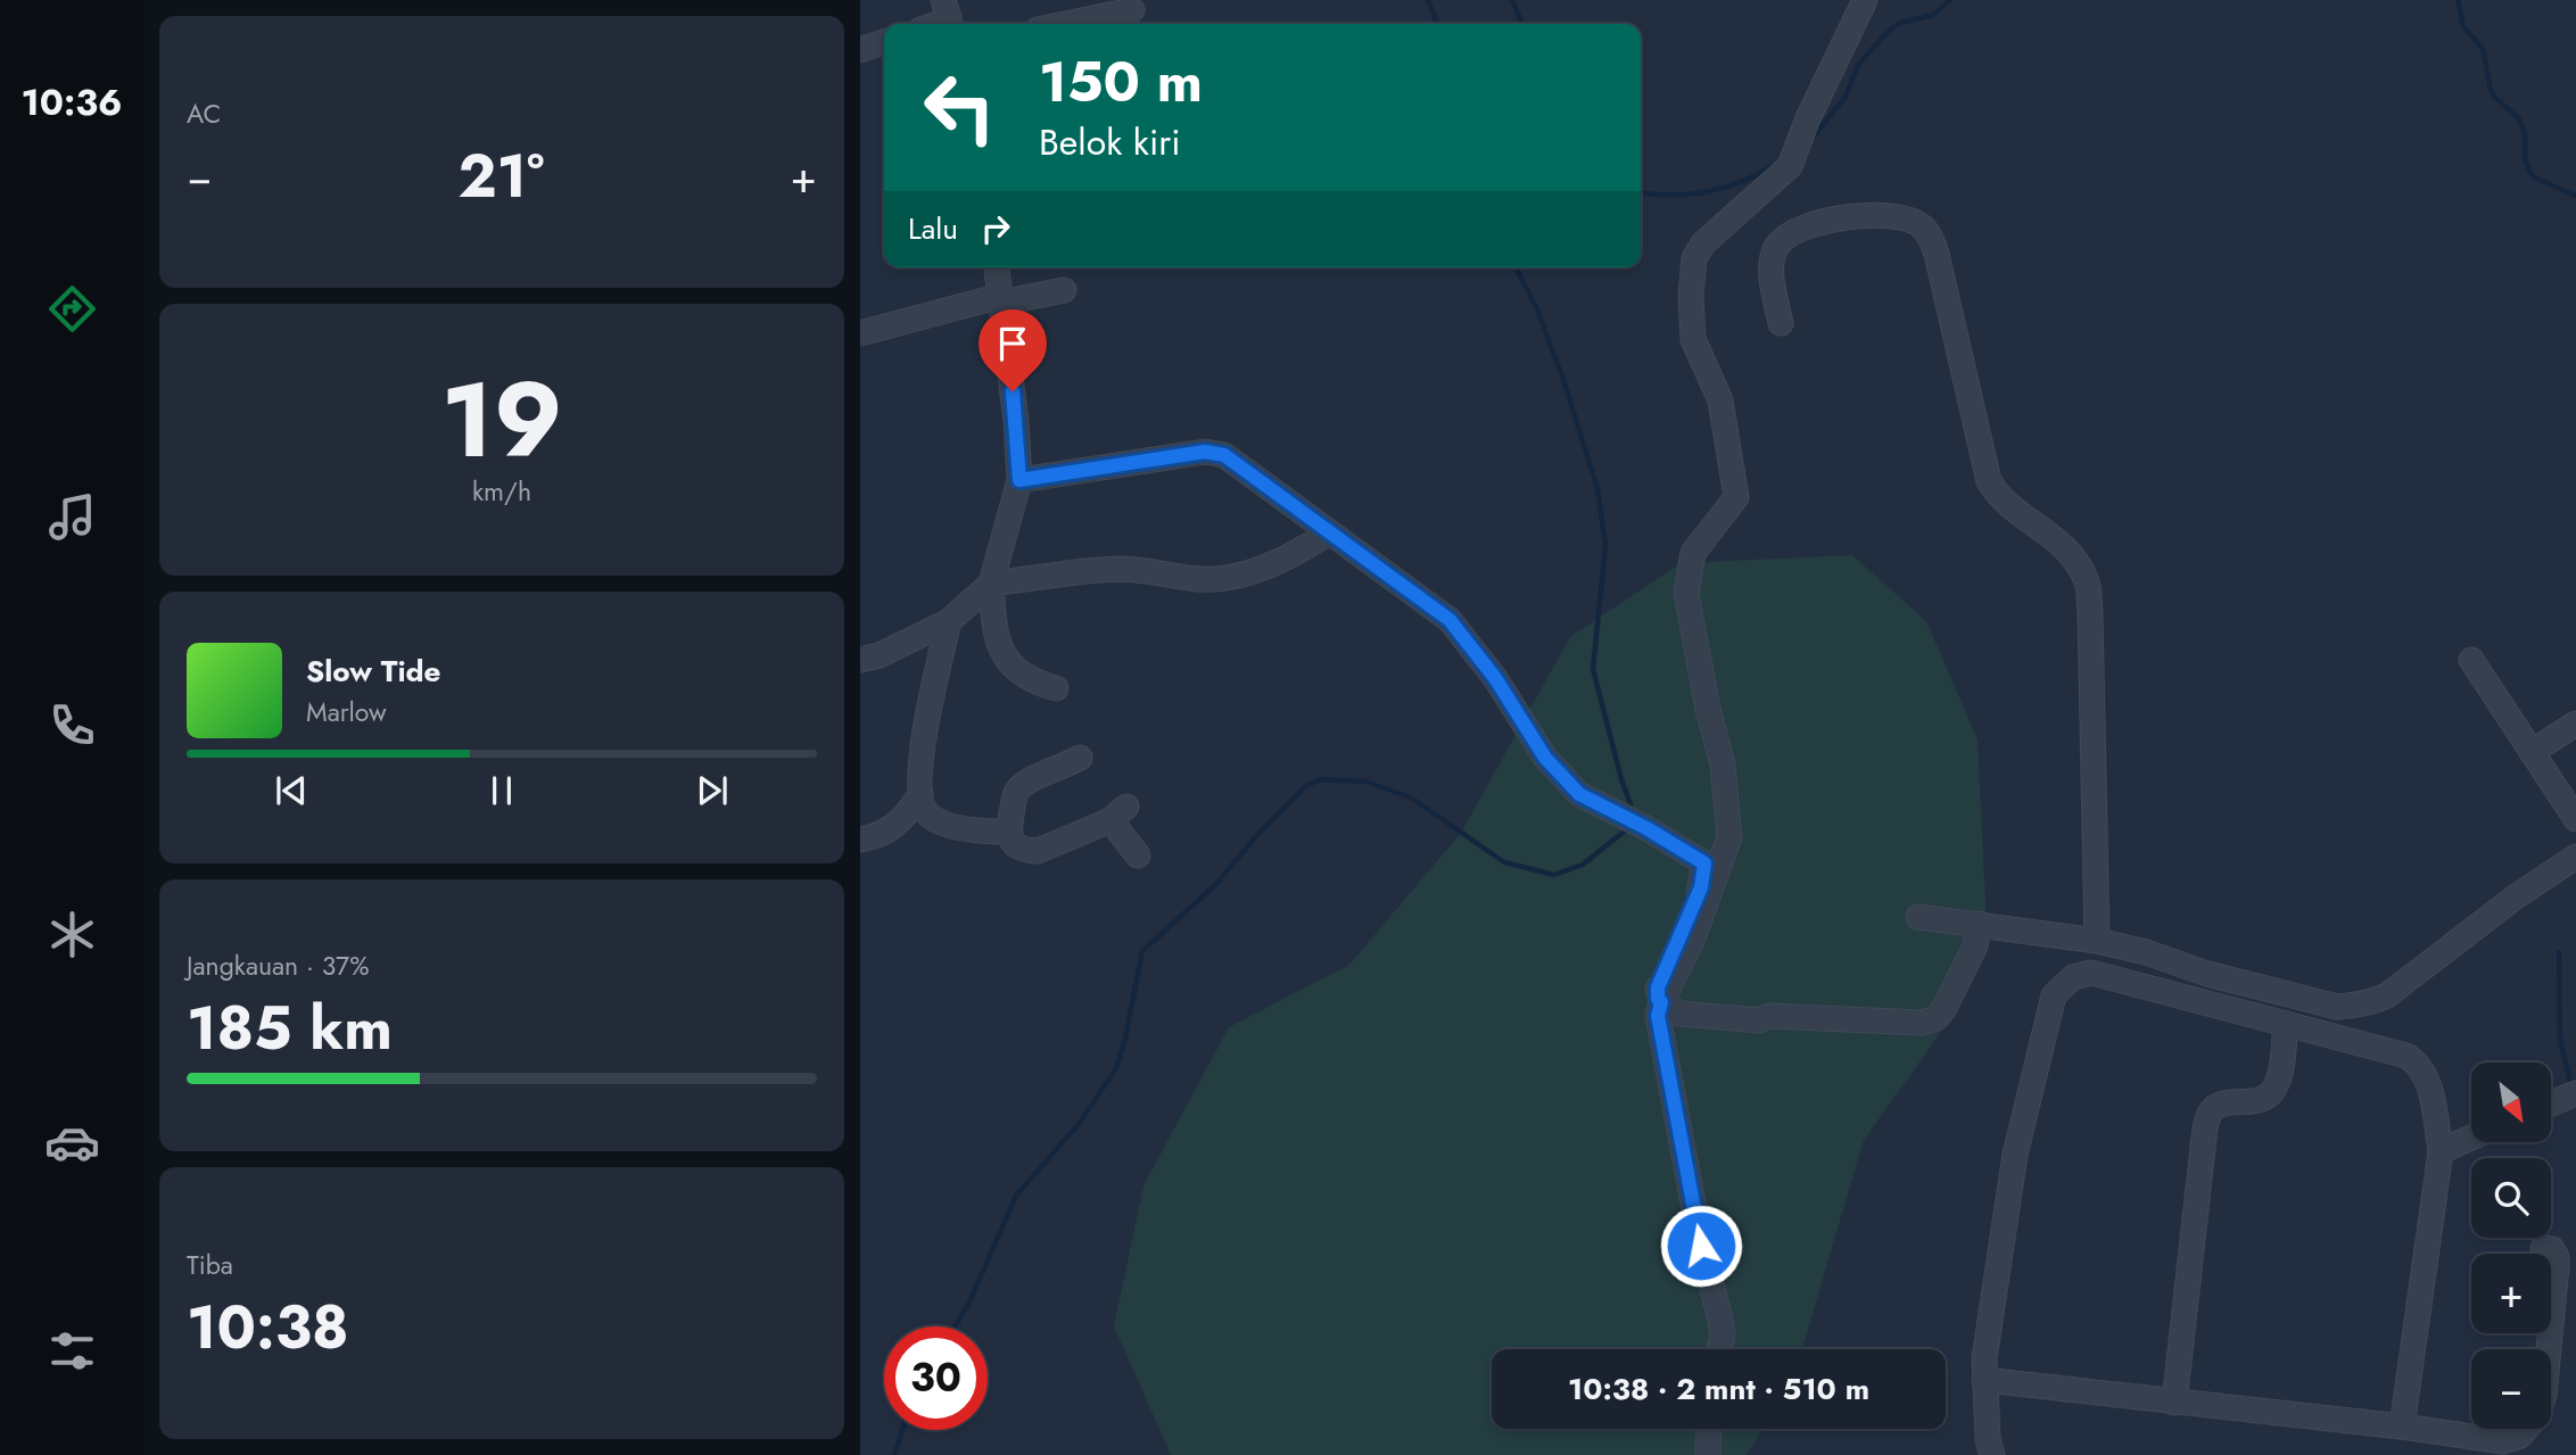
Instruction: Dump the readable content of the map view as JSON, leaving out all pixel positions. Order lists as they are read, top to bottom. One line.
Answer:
{"north":"bottom right","page":{"tabs":"10:36","tile":["AC",["19","km/h"],["Jangkauan · 37%","185 km"],["Tiba","10:38"]],"turn":["150 m","Belok kiri"],"heat":["−","21°","+"],"then":"Lalu","song":["Slow Tide","Marlow"],"map_buttons":["+","−"],"limit":"30","trip":"10:38 · 2 mnt · 510 m"}}
